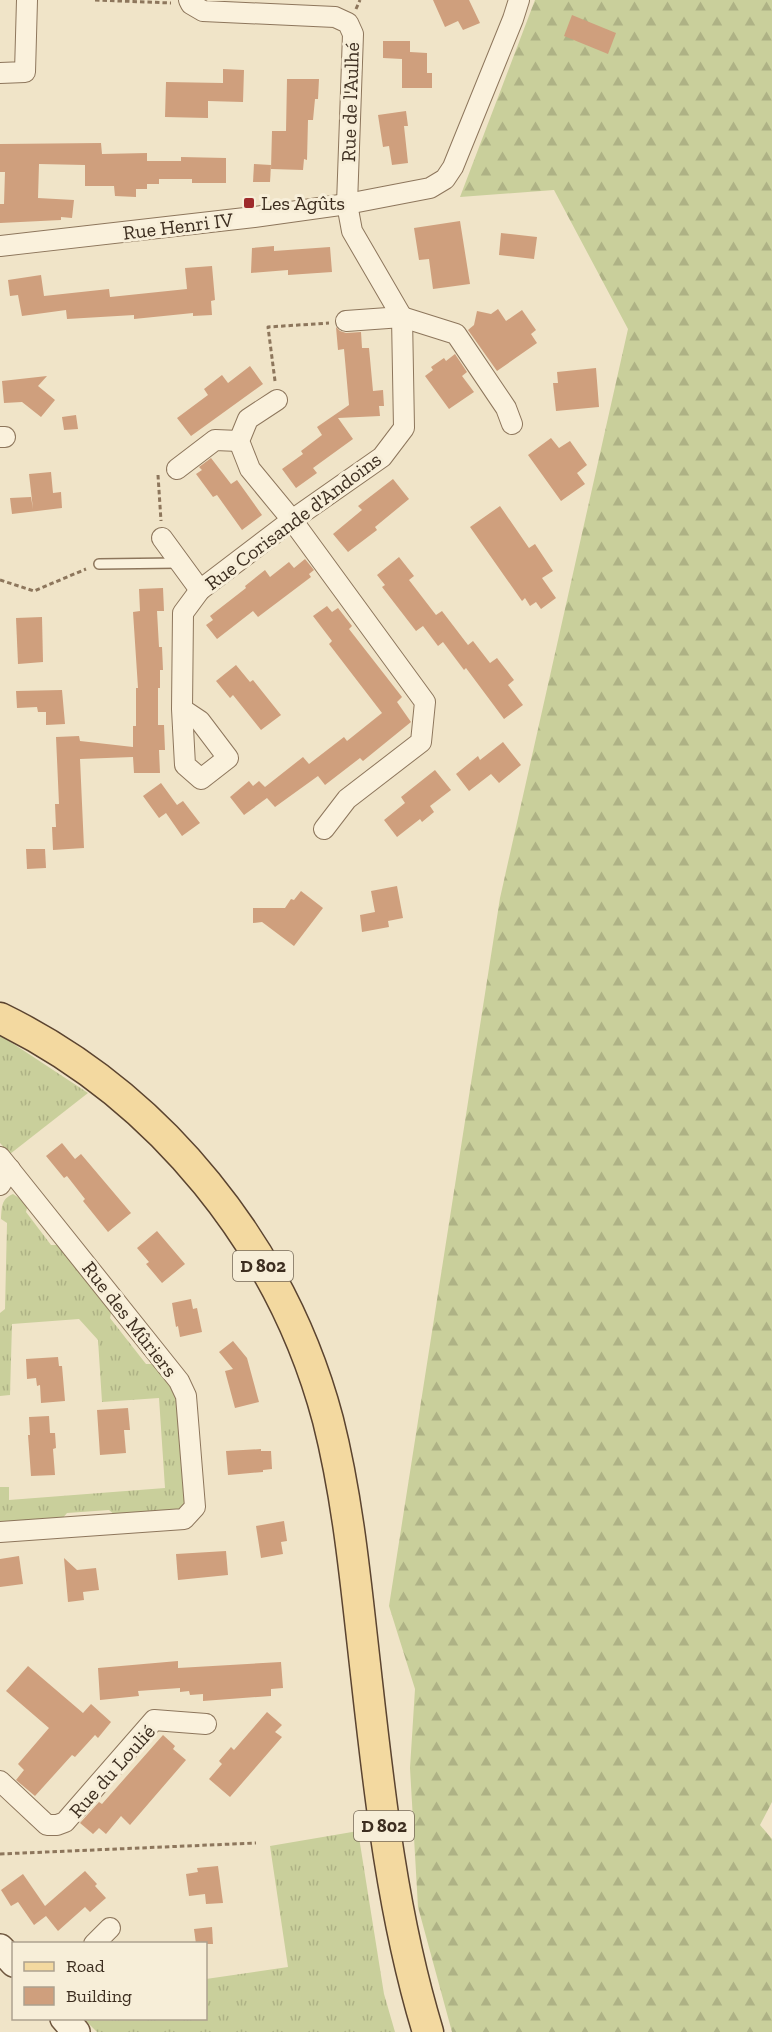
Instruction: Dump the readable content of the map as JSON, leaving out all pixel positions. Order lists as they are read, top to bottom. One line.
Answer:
{"streets":{"main road":["D 802"],"street":["Rue de l'Aulhé","Rue Henri IV","Rue Corisande d'Andoins","Rue des Mûriers","Rue du Loulié"]},"crossings":[["Rue de l'Aulhé","Rue Henri IV"],["Rue de l'Aulhé","Rue Corisande d'Andoins"],["Rue Henri IV","Rue Corisande d'Andoins"]],"places":{"transit":["Les Agûts"]},"legend":["Road","Building"]}
